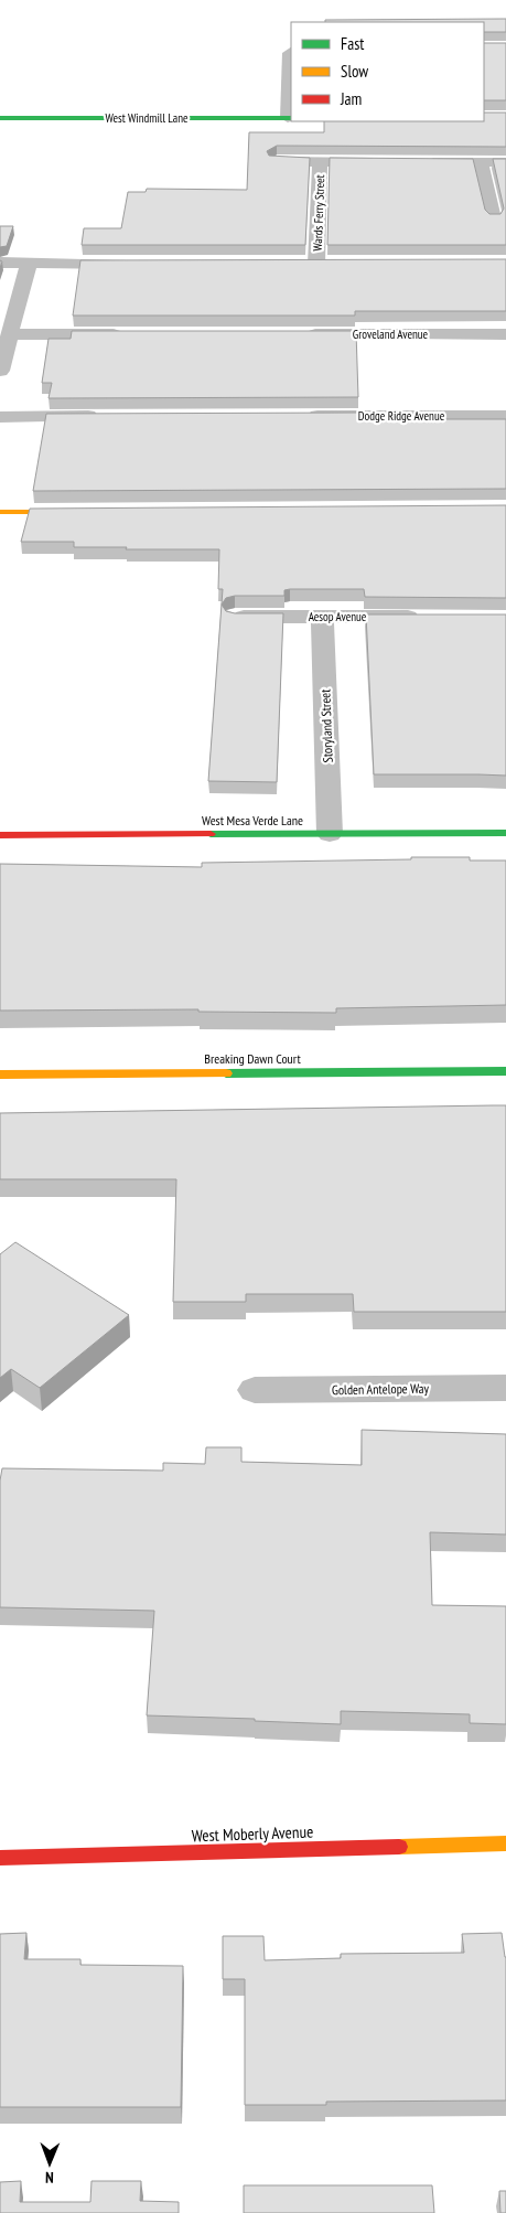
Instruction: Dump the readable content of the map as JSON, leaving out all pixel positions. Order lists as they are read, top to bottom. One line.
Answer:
{"streets":{"street":["West Windmill Lane","Wards Ferry Street","Groveland Avenue","Dodge Ridge Avenue","Aesop Avenue","Storyland Street","West Mesa Verde Lane","Breaking Dawn Court","Golden Antelope Way","West Moberly Avenue"]},"crossings":[["Aesop Avenue","Storyland Street"],["Storyland Street","West Mesa Verde Lane"]],"legend":["Fast","Slow","Jam"],"north":"bottom"}
